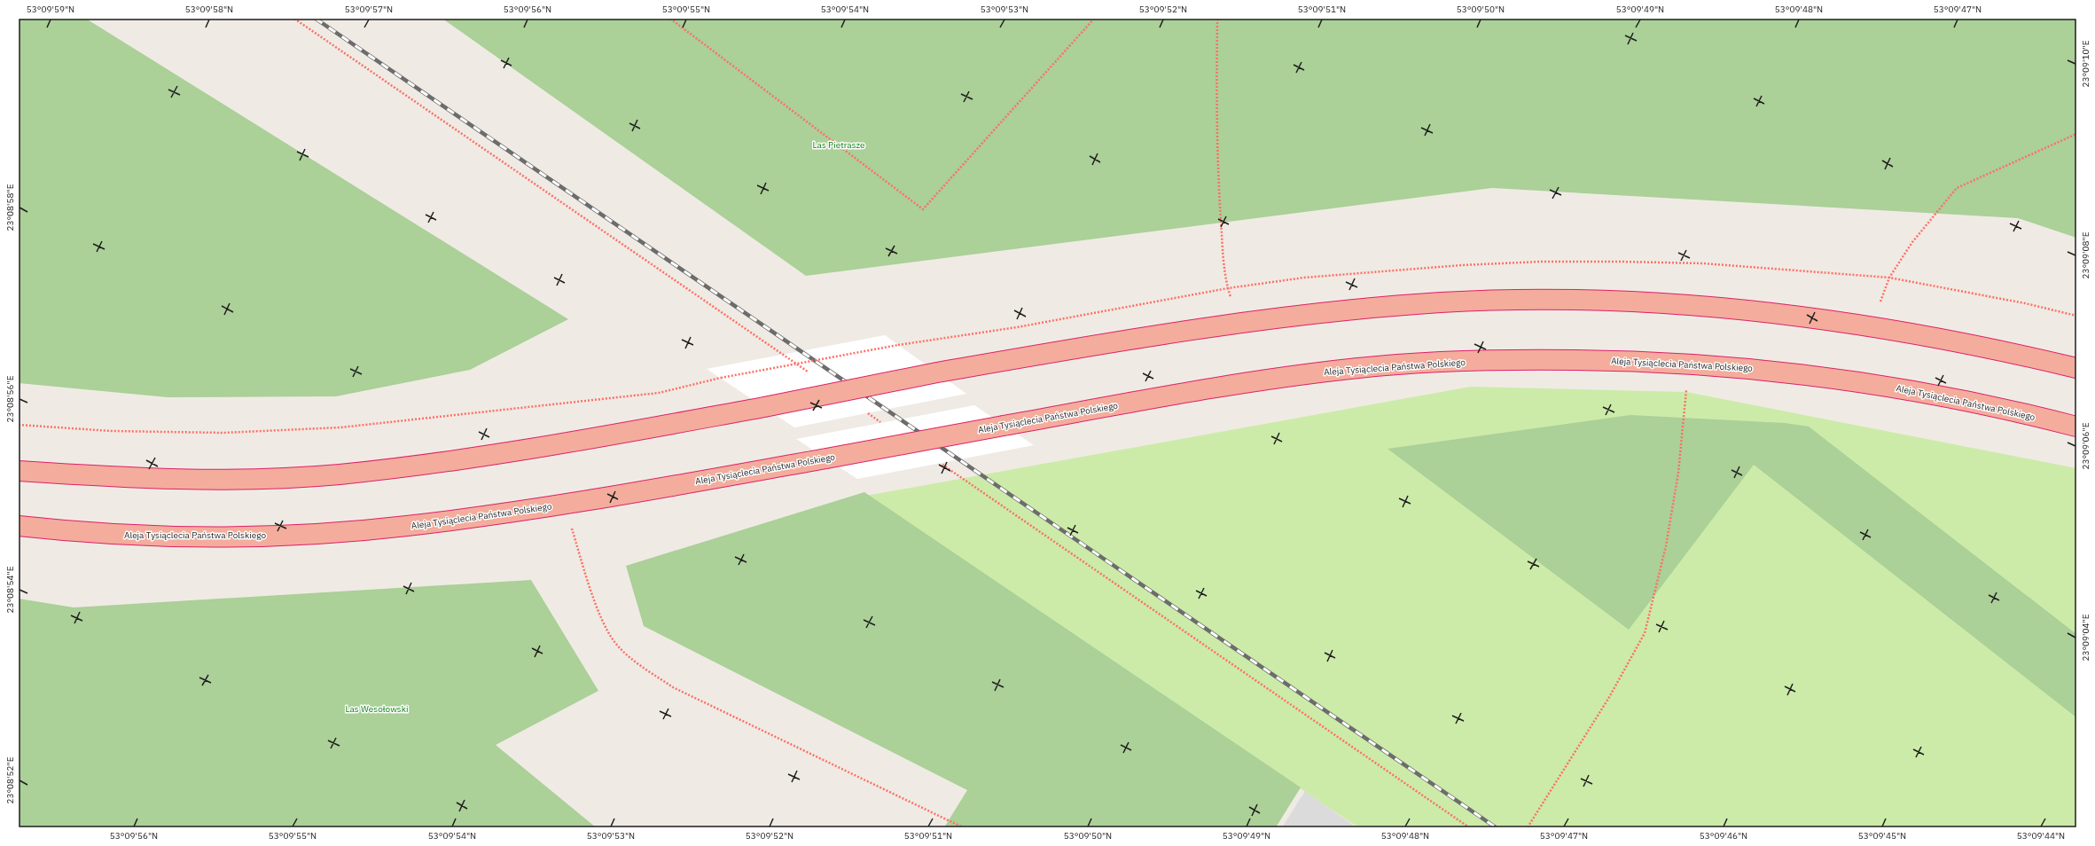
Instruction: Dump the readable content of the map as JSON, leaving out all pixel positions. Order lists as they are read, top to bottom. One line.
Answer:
{"streets":{"highway":["Aleja Tysiąclecia Państwa Polskiego"]},"parks":["Las Pietrasze","Las Wesołowski"],"coordinates":["53°09'59\"N","53°09'58\"N","53°09'57\"N","53°09'56\"N","53°09'55\"N","53°09'54\"N","53°09'53\"N","53°09'52\"N","53°09'51\"N","53°09'50\"N","53°09'49\"N","53°09'48\"N","53°09'47\"N","23°09'10\"E","23°08'58\"E","23°09'08\"E","23°08'56\"E","23°09'06\"E","23°08'54\"E","23°09'04\"E","23°08'52\"E","53°09'46\"N","53°09'45\"N","53°09'44\"N"]}
